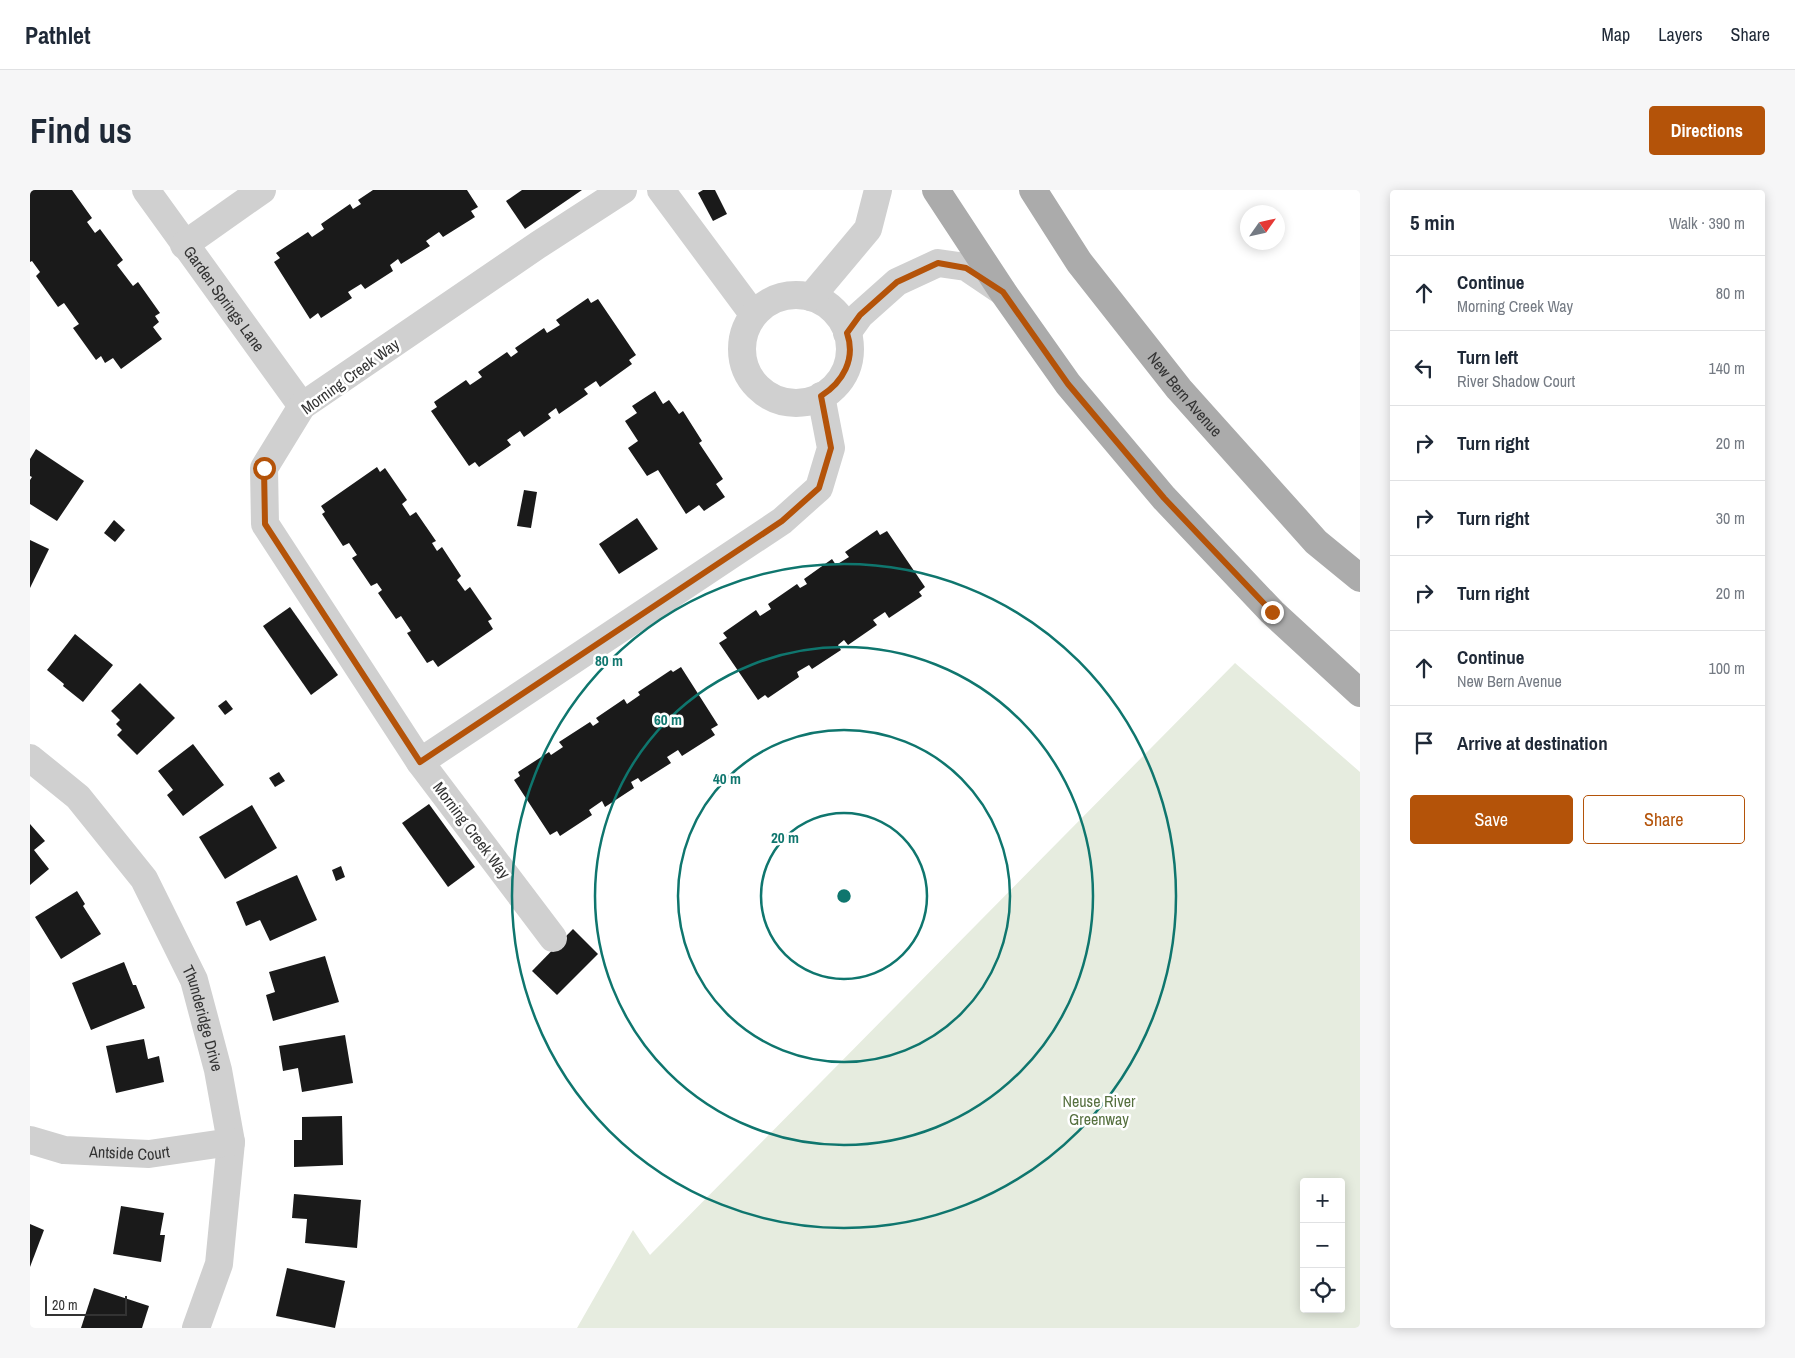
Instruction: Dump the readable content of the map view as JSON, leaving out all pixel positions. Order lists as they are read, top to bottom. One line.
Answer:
{"streets":{"main road":["New Bern Avenue"],"street":["Garden Springs Lane","Morning Creek Way","Thunderidge Drive","Antside Court"]},"crossings":[["Garden Springs Lane","Morning Creek Way"],["Thunderidge Drive","Antside Court"]],"parks":["Neuse River Greenway"],"scale_bar":"20 m","north":"top right","page":{"header":"Pathlet","nav":["Map","Layers","Share"],"buttons":["Directions",["Save","Share"]],"title":"Find us","heading":["5 min","Walk · 390 m"],"list":[["Continue","Morning Creek Way","80 m"],["Turn left","River Shadow Court","140 m"],["Turn right","20 m"],["Turn right","30 m"],["Turn right","20 m"],["Continue","New Bern Avenue","100 m"],"Arrive at destination"],"map_buttons":["+","−"],"scale":"20 m"},"rings":["80 m","60 m","40 m","20 m"]}
